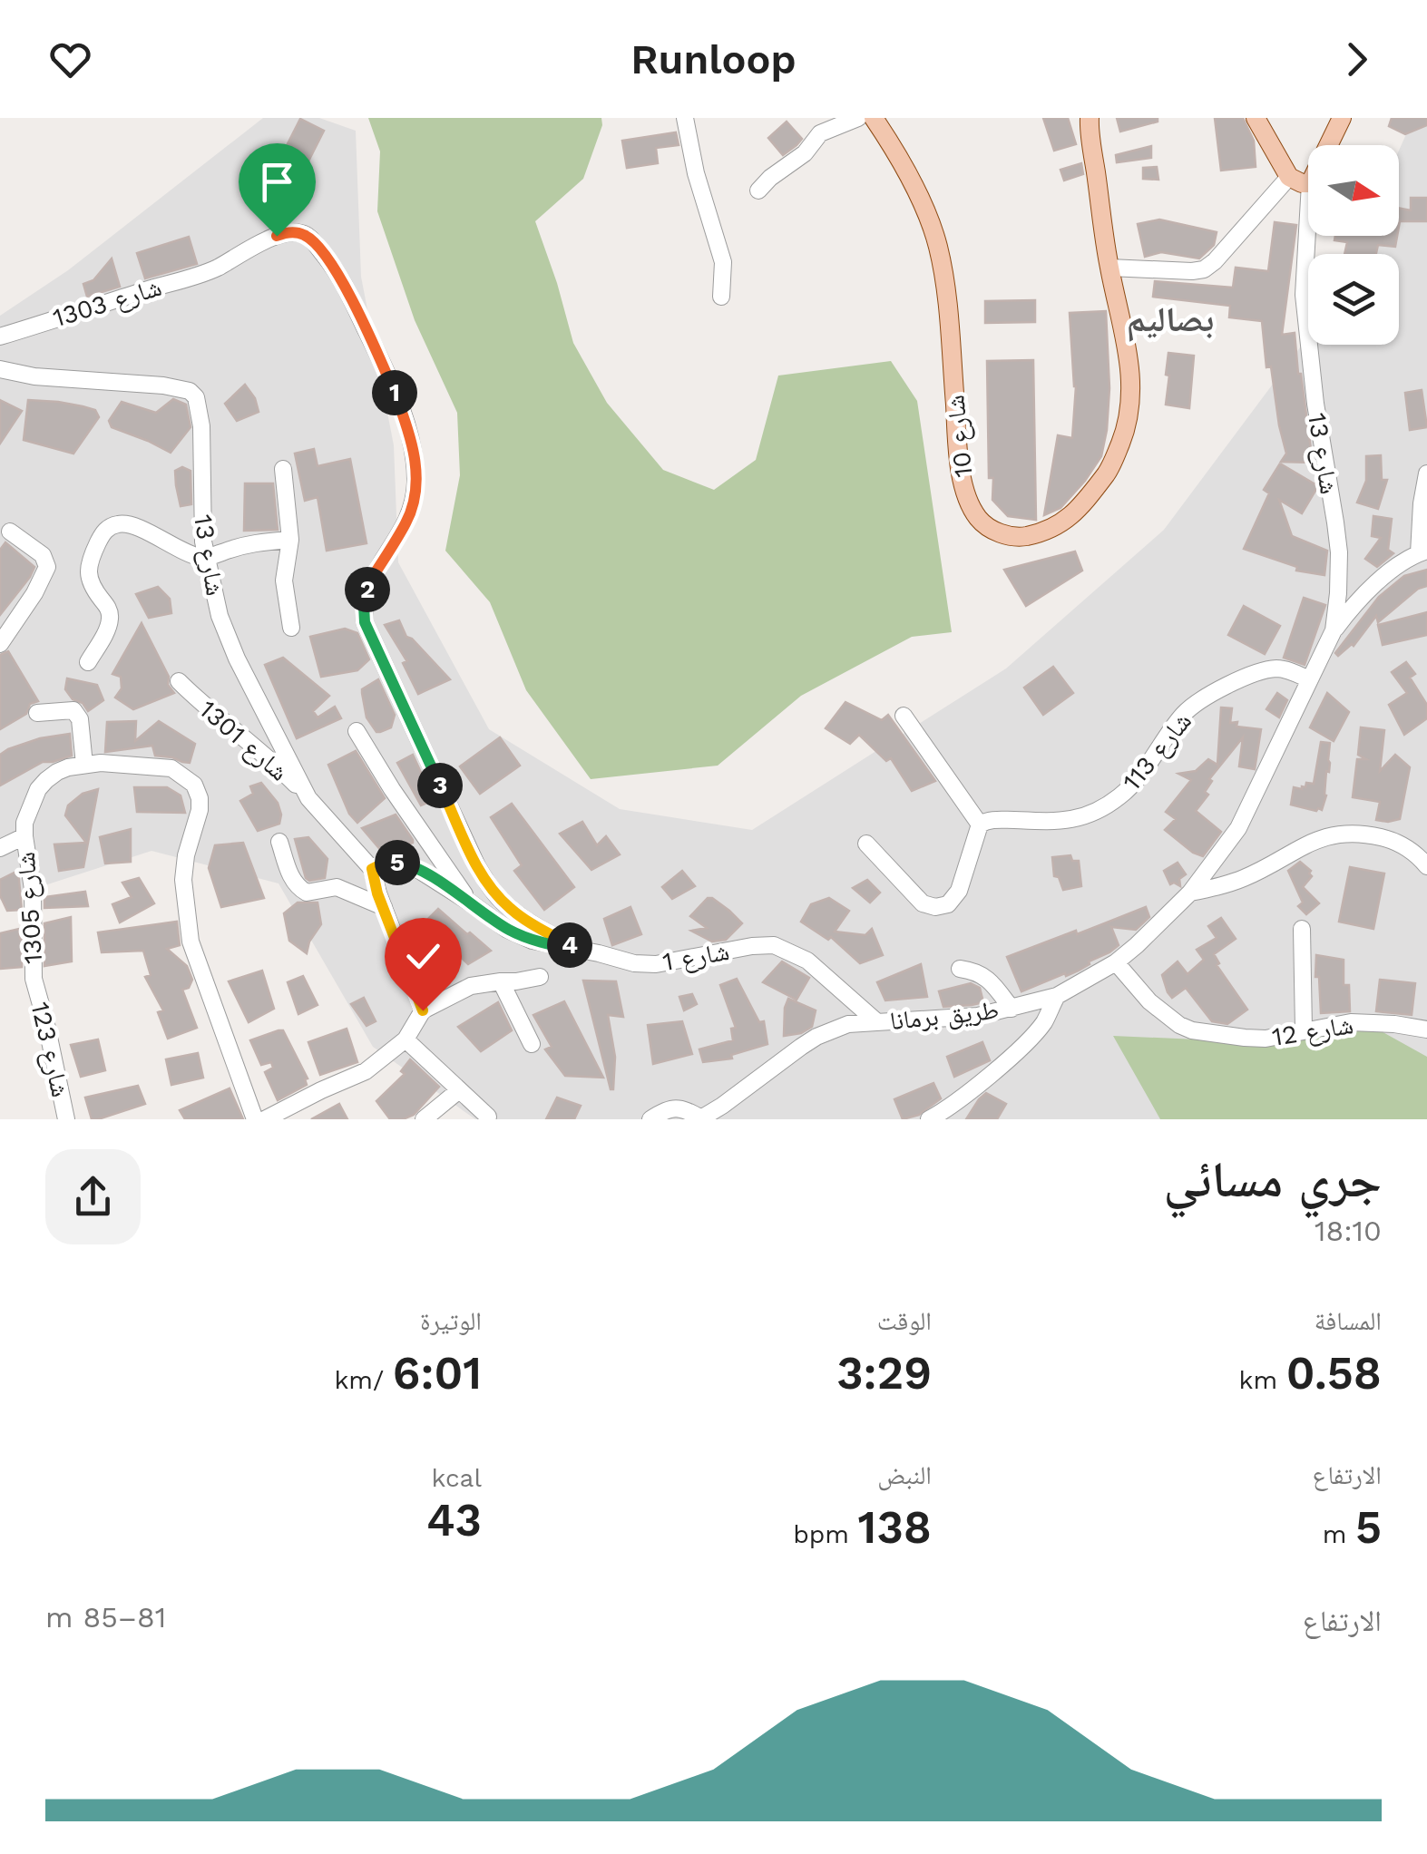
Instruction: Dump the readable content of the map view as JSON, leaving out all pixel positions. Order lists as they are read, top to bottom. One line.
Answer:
{"streets":{"main road":["شارع 10"],"street":["شارع 1303","شارع 13","شارع 1301","شارع 113","شارع 1305","شارع 1","طريق برمانا","شارع 12","شارع 123"]},"crossings":[["شارع 1303","شارع 1"],["شارع 13","شارع 1301"],["شارع 13","شارع 113"],["شارع 13","شارع 1"],["شارع 13","طريق برمانا"],["شارع 1305","شارع 123"],["شارع 1","طريق برمانا"],["طريق برمانا","شارع 12"]],"districts":["بصاليم"],"north":"right","page":{"header":"Runloop","pins":["1","2","3","5","4"],"heading":["جري مسائي","18:10"],"stats":[["المسافة","0.58 km"],["الوقت","3:29"],["الوتيرة","6:01 /km"],["الارتفاع","5 m"],["النبض","138 bpm"],["kcal","43"]],"chart":["الارتفاع","81–85 m"]}}
